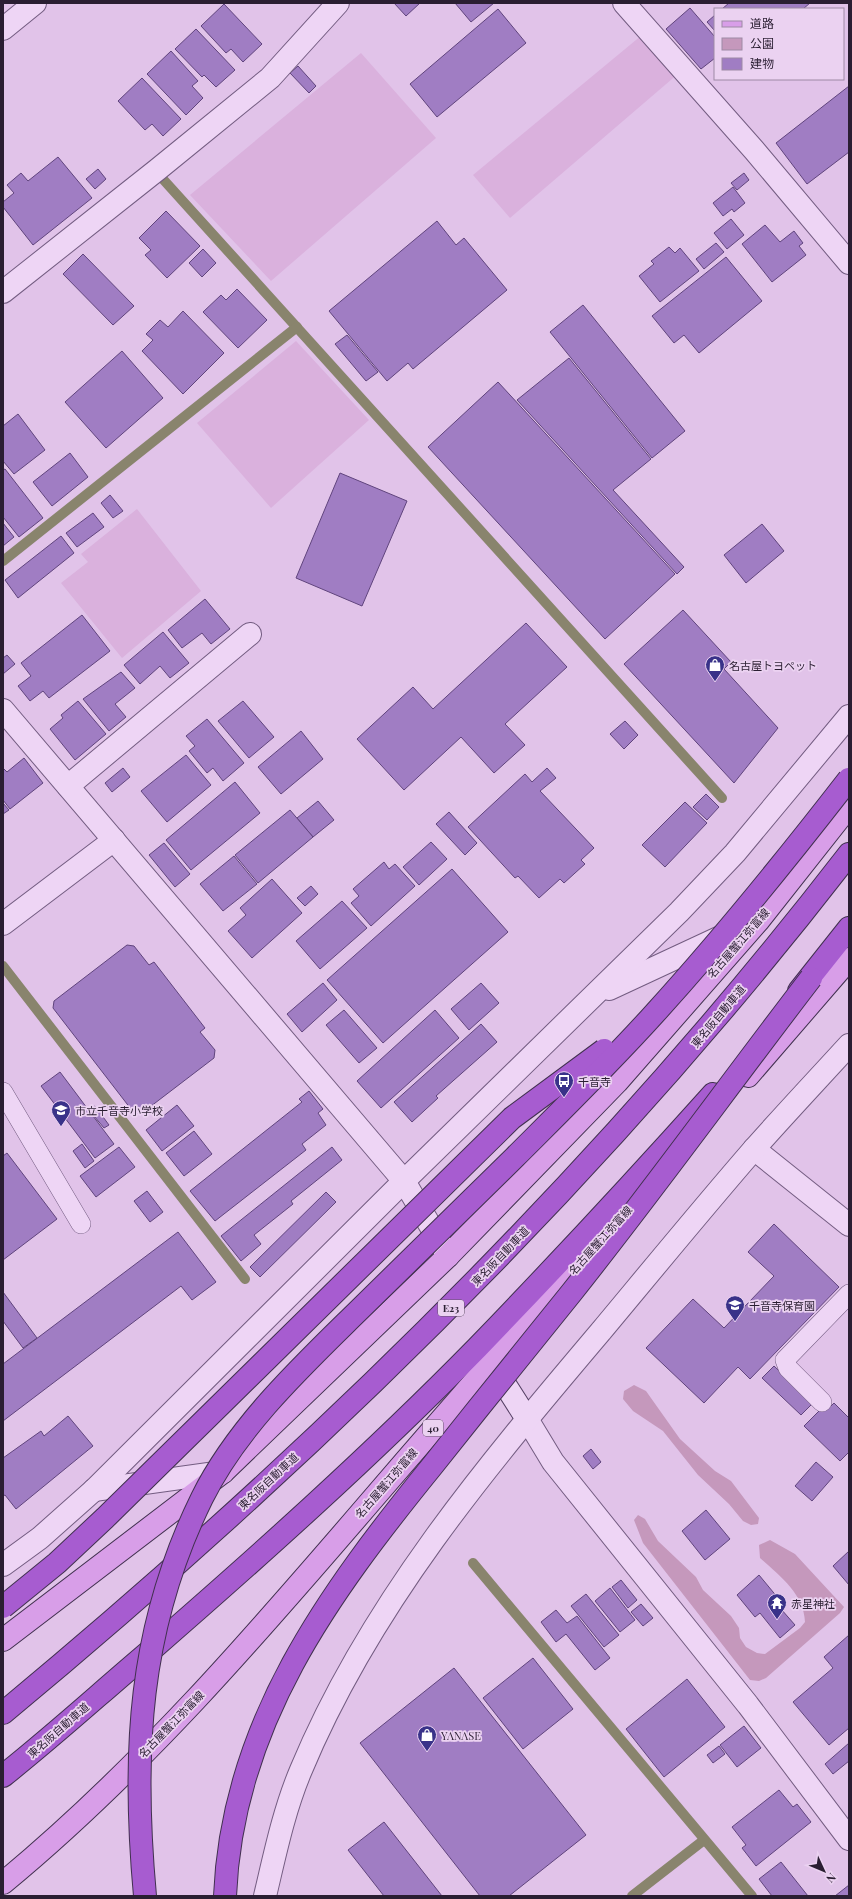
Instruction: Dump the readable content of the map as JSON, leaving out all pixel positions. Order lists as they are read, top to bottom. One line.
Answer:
{"streets":{"highway":["東名阪自動車道","E23"],"main road":["名古屋蟹江弥富線","40"]},"places":{"shop":["名古屋トヨペット","YANASE"],"bus stop":["千音寺"],"school or university":["市立千音寺小学校","千音寺保育園"],"temple":["赤星神社"]},"legend":["道路","公園","建物"],"north":"bottom right"}
